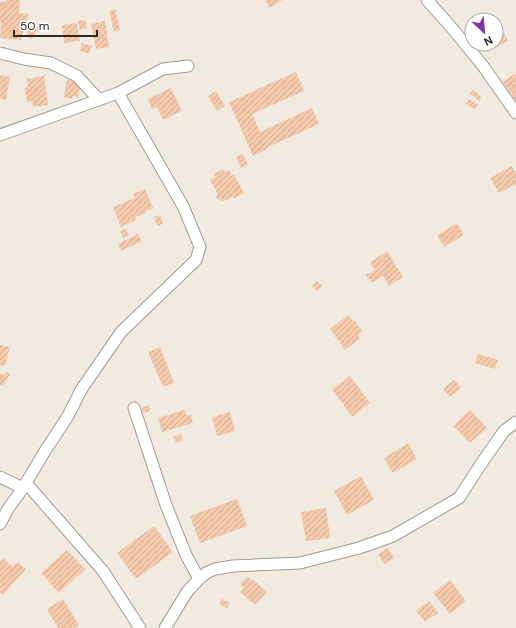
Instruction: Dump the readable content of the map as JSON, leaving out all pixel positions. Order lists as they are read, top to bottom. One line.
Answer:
{"scale_bar":"50 m","north":"bottom right"}
